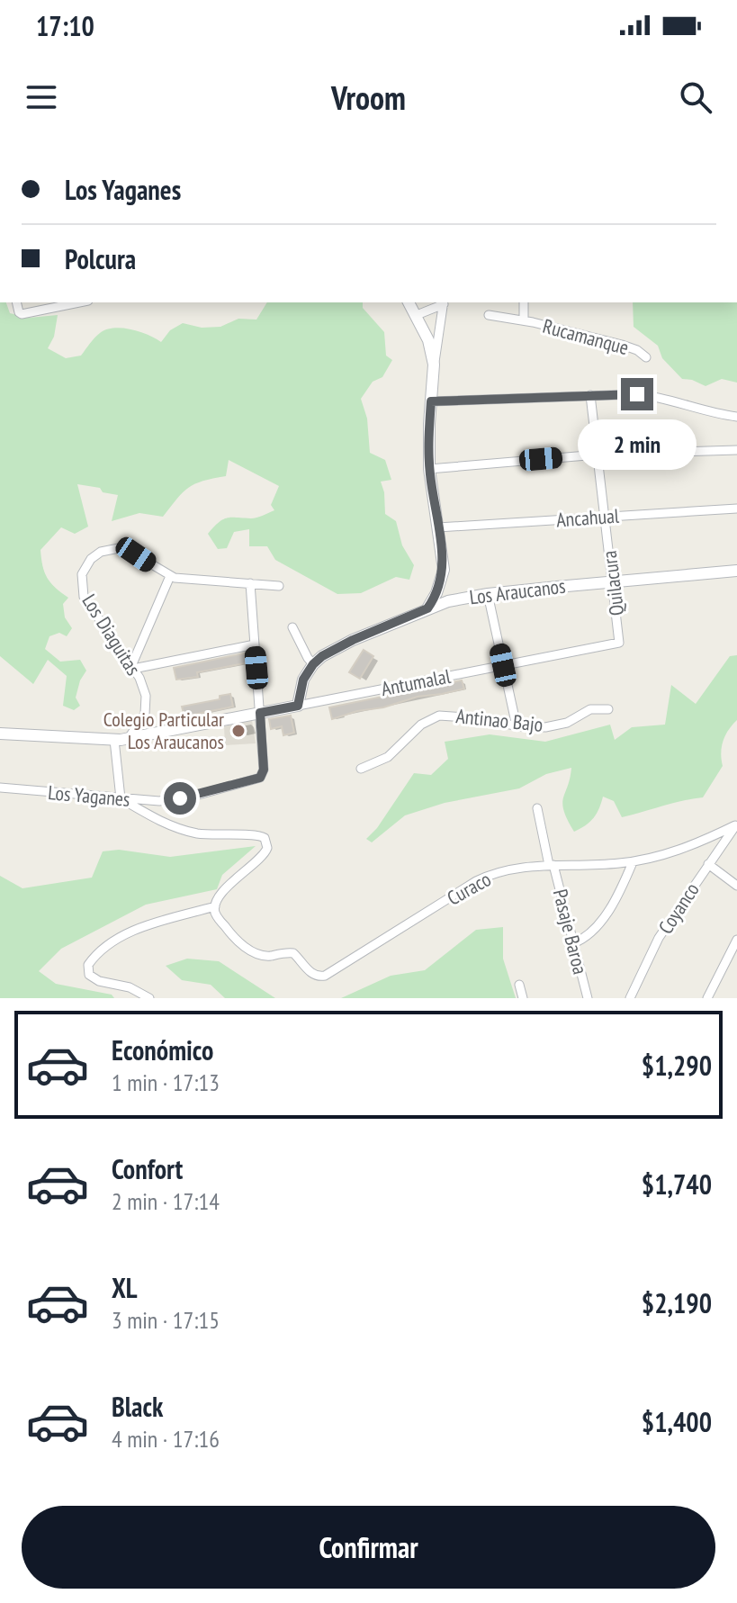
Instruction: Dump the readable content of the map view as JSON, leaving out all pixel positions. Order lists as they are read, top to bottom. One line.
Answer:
{"streets":{"street":["Rucamanque","Ancahual","Quilacura","Los Araucanos","Los Diaguitas","Antumalal","Antinao Bajo","Los Yaganes","Curaco","Coyanco","Pasaje Baroa"]},"crossings":[["Ancahual","Quilacura"],["Quilacura","Los Araucanos"],["Quilacura","Antumalal"],["Curaco","Coyanco"],["Curaco","Pasaje Baroa"]],"places":["Colegio Particular Los Araucanos"],"page":{"status":"17:10","header":"Vroom","banner":["Los Yaganes","Polcura"],"bubble":"2 min","list":[{"name":"Económico","note":"1 min · 17:13","value":"$1,290"},{"name":"Confort","note":"2 min · 17:14","value":"$1,740"},{"name":"XL","note":"3 min · 17:15","value":"$2,190"},{"name":"Black","note":"4 min · 17:16","value":"$1,400"}],"buttons":"Confirmar"}}
